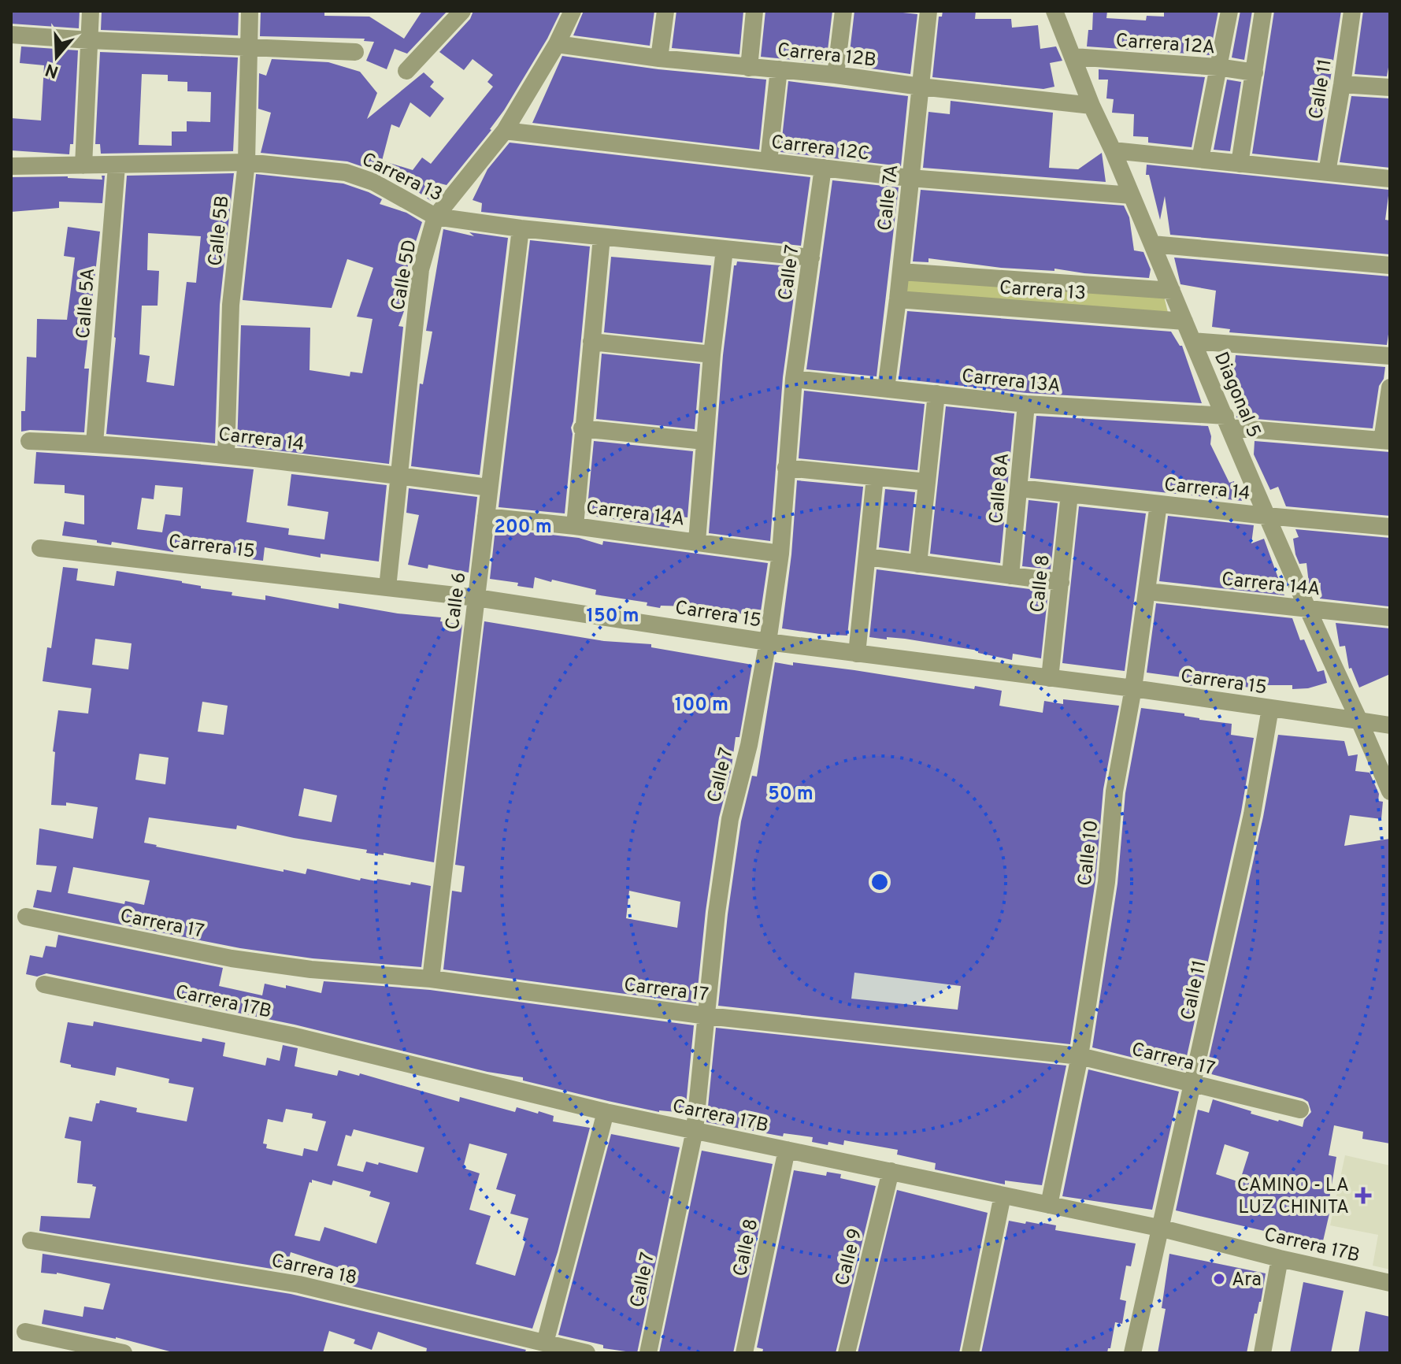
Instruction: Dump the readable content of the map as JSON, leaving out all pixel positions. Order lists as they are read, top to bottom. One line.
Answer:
{"streets":{"street":["Carrera 12A","Carrera 12B","Calle 11","Carrera 12C","Carrera 13","Calle 7A","Calle 5B","Calle 7","Calle 5D","Calle 5A","Carrera 13A","Diagonal 5","Carrera 14","Calle 8A","Carrera 14A","Carrera 15","Calle 8","Calle 6","Calle 10","Carrera 17","Carrera 17B","Calle 9","Carrera 18"]},"crossings":[["Carrera 12A","Diagonal 5"],["Carrera 12B","Calle 7A"],["Carrera 12B","Calle 5D"],["Carrera 12B","Diagonal 5"],["Calle 11","Carrera 15"],["Calle 11","Carrera 17"],["Calle 11","Carrera 17B"],["Carrera 12C","Calle 7A"],["Carrera 12C","Calle 7"],["Carrera 12C","Calle 5D"],["Carrera 12C","Diagonal 5"],["Carrera 13","Calle 7A"],["Carrera 13","Calle 5B"],["Carrera 13","Calle 7"],["Carrera 13","Calle 5D"],["Carrera 13","Calle 5A"],["Carrera 13","Diagonal 5"],["Carrera 13","Calle 6"],["Calle 7A","Carrera 13A"],["Calle 5B","Carrera 14"],["Calle 7","Carrera 13A"],["Calle 7","Carrera 14A"],["Calle 7","Carrera 15"],["Calle 7","Carrera 17"],["Calle 7","Carrera 17B"],["Calle 5D","Carrera 14"],["Calle 5D","Carrera 15"],["Calle 5A","Carrera 14"],["Carrera 13A","Diagonal 5"],["Carrera 13A","Calle 8A"],["Diagonal 5","Carrera 14"],["Diagonal 5","Carrera 14A"],["Diagonal 5","Carrera 15"],["Carrera 14","Calle 8A"],["Carrera 14","Calle 8"],["Carrera 14","Calle 6"],["Carrera 14","Calle 10"],["Carrera 14A","Calle 6"],["Carrera 14A","Calle 10"],["Carrera 15","Calle 8"],["Carrera 15","Calle 6"],["Carrera 15","Calle 10"],["Calle 8","Carrera 17B"],["Calle 6","Carrera 17"],["Calle 10","Carrera 17"],["Calle 10","Carrera 17B"],["Carrera 17B","Calle 9"]],"places":{"health":["CAMINO - LA LUZ CHINITA"],"other":["Ara"]},"north":"bottom","rings":["200 m","150 m","100 m","50 m"]}
